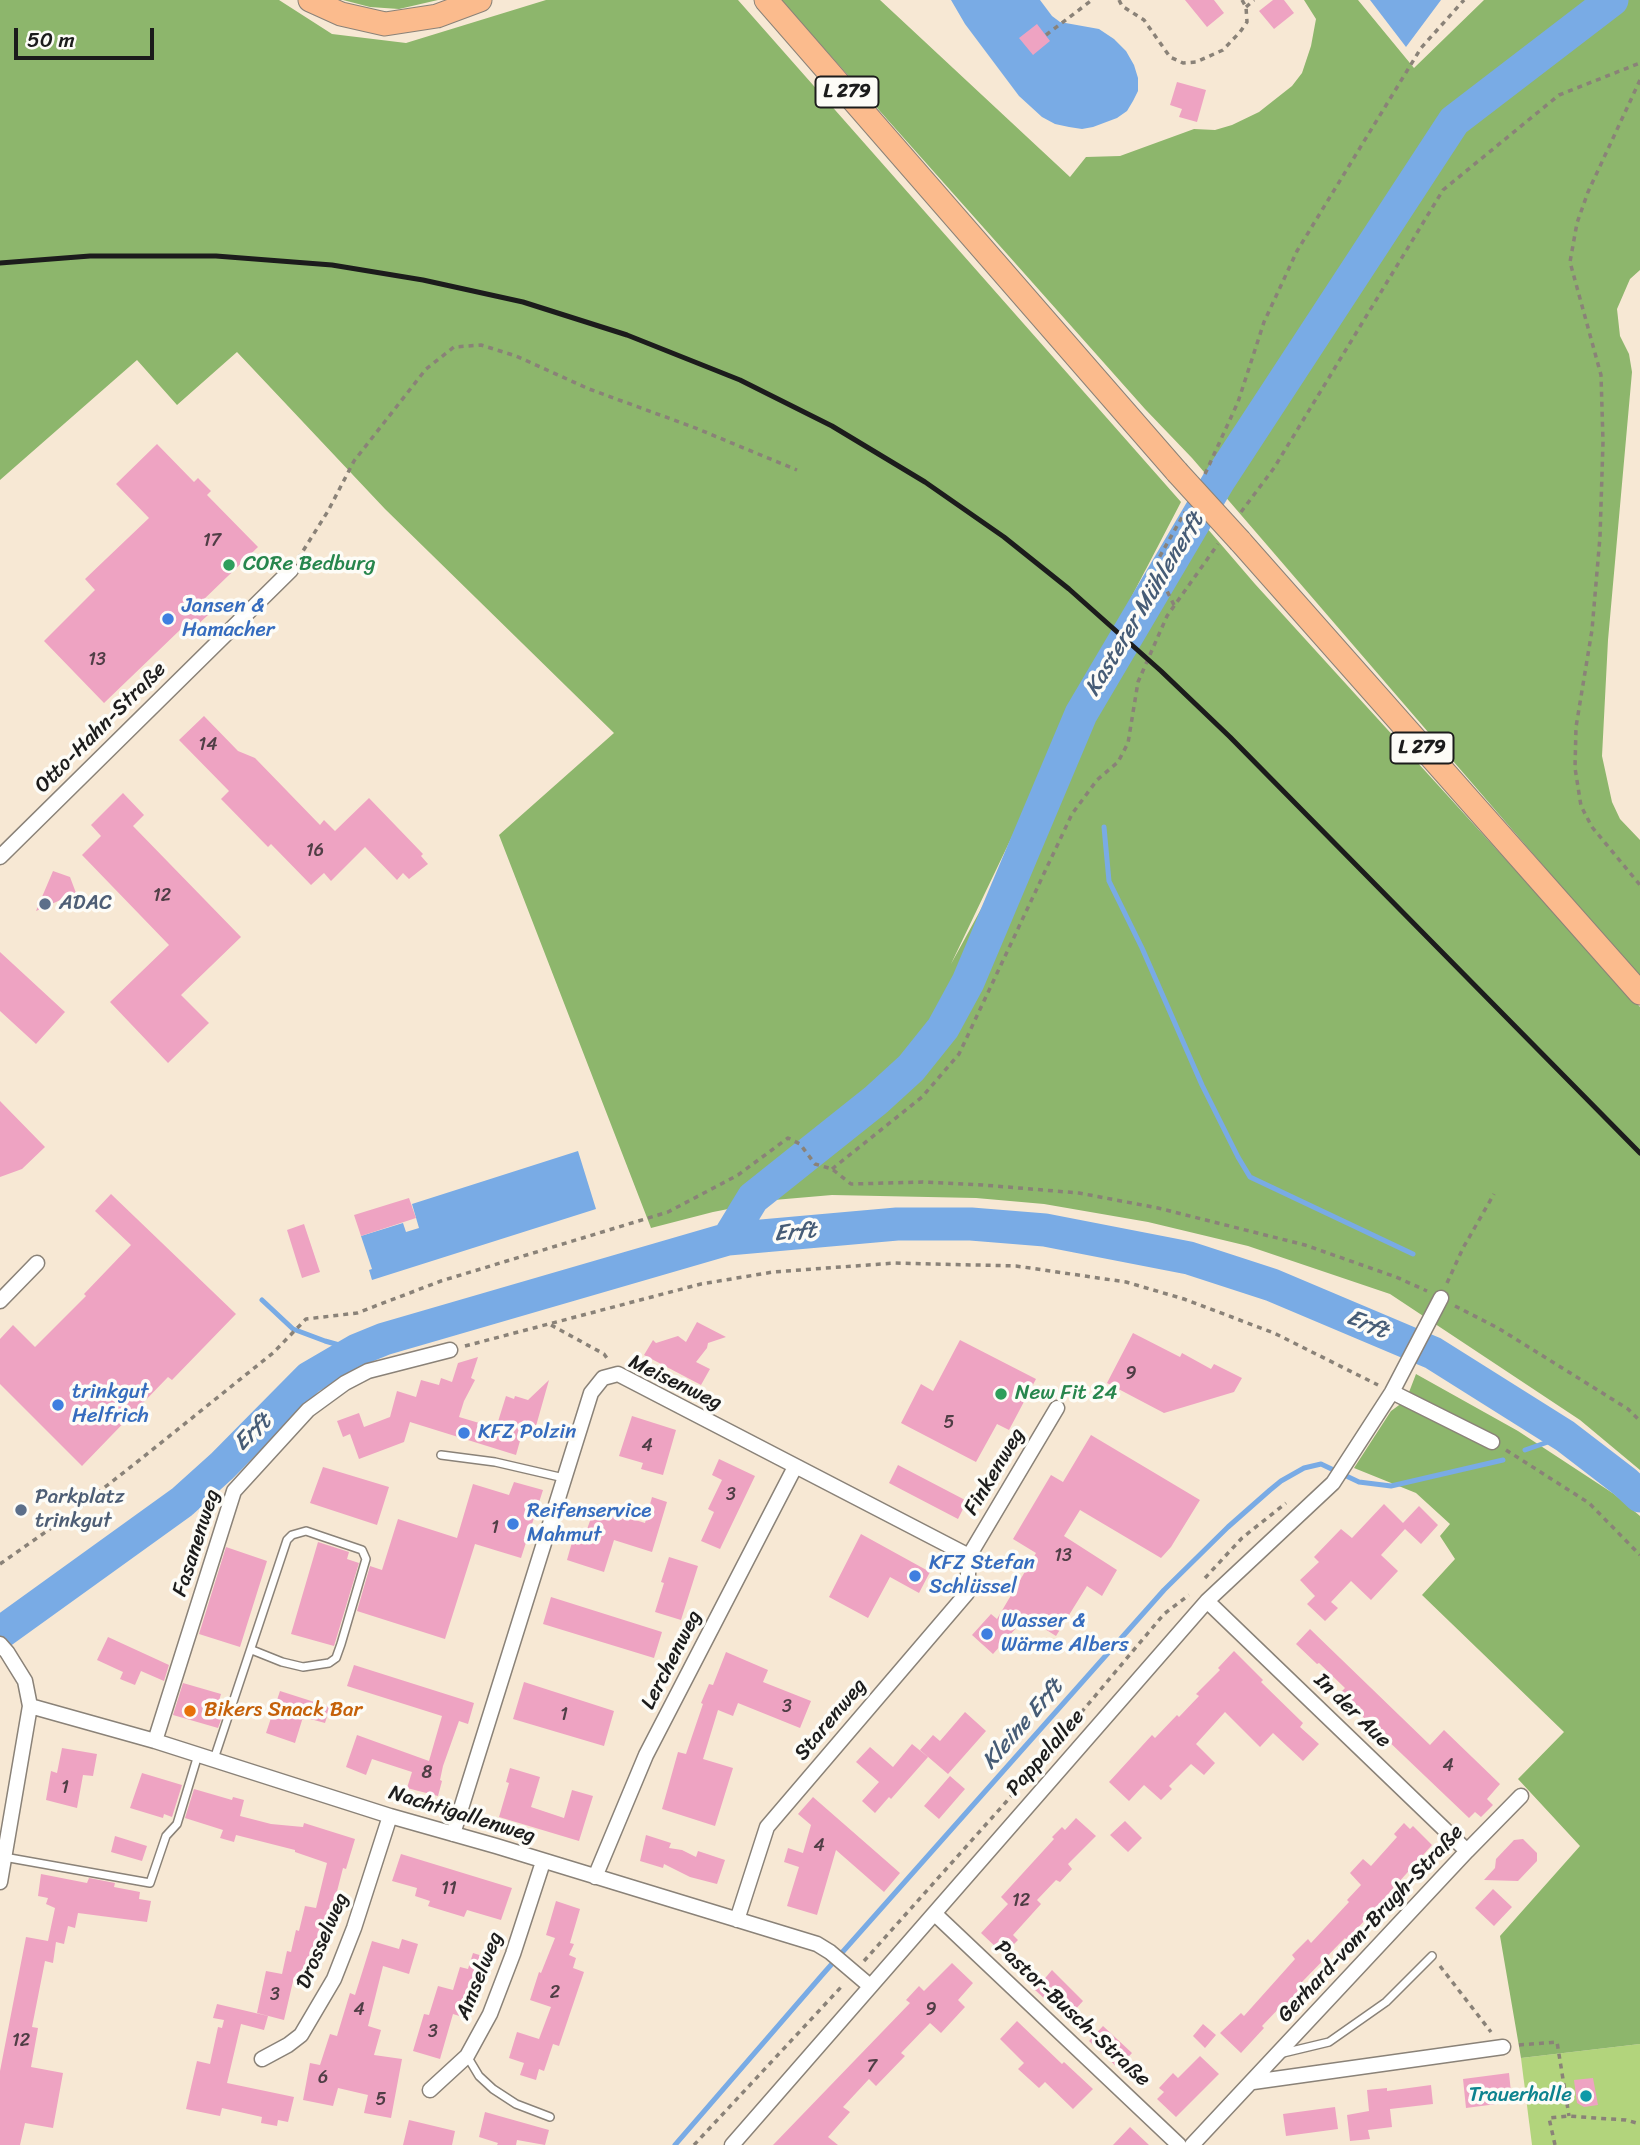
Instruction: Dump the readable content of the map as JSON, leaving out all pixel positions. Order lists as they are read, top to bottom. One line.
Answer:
{"streets":{"main road":["L 279"],"street":["Otto-Hahn-Straße","Meisenweg","Finkenweg","Fasanenweg","Lerchenweg","In der Aue","Starenweg","Pappelallee","Nachtigallenweg","Gerhard-vom-Brugh-Straße","Drosselweg","Amselweg","Pastor-Busch-Straße"]},"crossings":[["Meisenweg","Finkenweg"],["Meisenweg","Lerchenweg"],["Meisenweg","Starenweg"],["Meisenweg","Nachtigallenweg"],["Finkenweg","Starenweg"],["Fasanenweg","Nachtigallenweg"],["Lerchenweg","Nachtigallenweg"],["In der Aue","Pappelallee"],["In der Aue","Gerhard-vom-Brugh-Straße"],["Starenweg","Nachtigallenweg"],["Pappelallee","Nachtigallenweg"],["Pappelallee","Pastor-Busch-Straße"],["Nachtigallenweg","Drosselweg"],["Nachtigallenweg","Amselweg"]],"water":["Kasterer Mühlenerft","Erft","Kleine Erft"],"places":["CORe Bedburg","Jansen & Hamacher","ADAC","New Fit 24","trinkgut Helfrich","KFZ Polzin","Parkplatz trinkgut","Reifenservice Mahmut","KFZ Stefan Schlüssel","Wasser & Wärme Albers","Bikers Snack Bar","Trauerhalle"],"house_numbers":["17","13","14","16","12","9","5","4","3","1","13","3","1","4","8","1","4","11","12","2","3","4","9","3","12","7","6","5"],"scale_bar":"50 m"}
